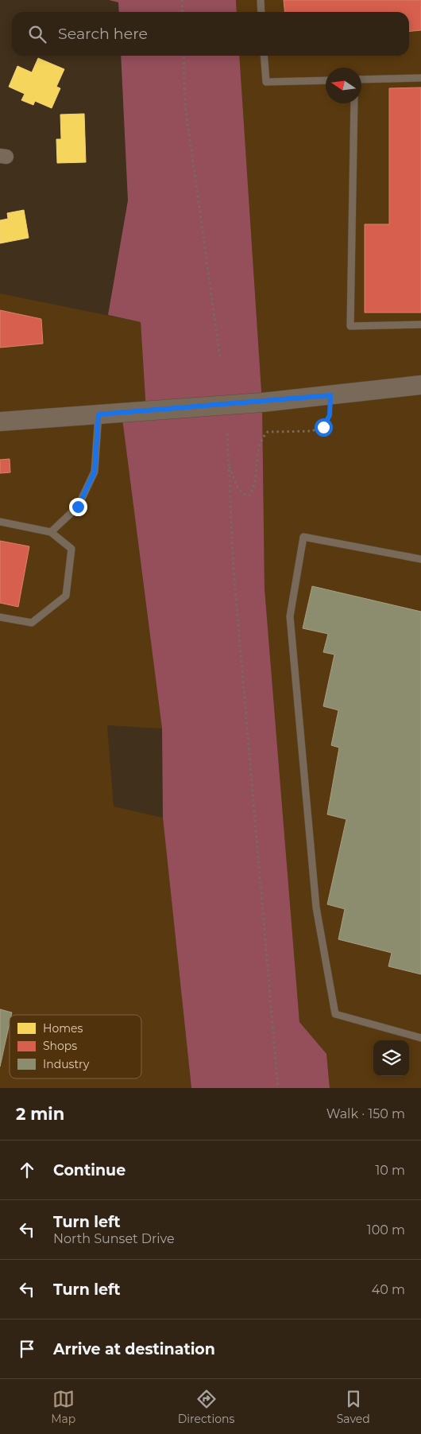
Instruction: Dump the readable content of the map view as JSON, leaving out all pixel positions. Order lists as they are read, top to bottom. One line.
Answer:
{"legend":["Homes","Shops","Industry"],"north":"left","page":{"search":"Search here","heading":["2 min","Walk · 150 m"],"list":[["Continue","10 m"],["Turn left","North Sunset Drive","100 m"],["Turn left","40 m"],"Arrive at destination"],"nav":["Map","Directions","Saved"]}}
